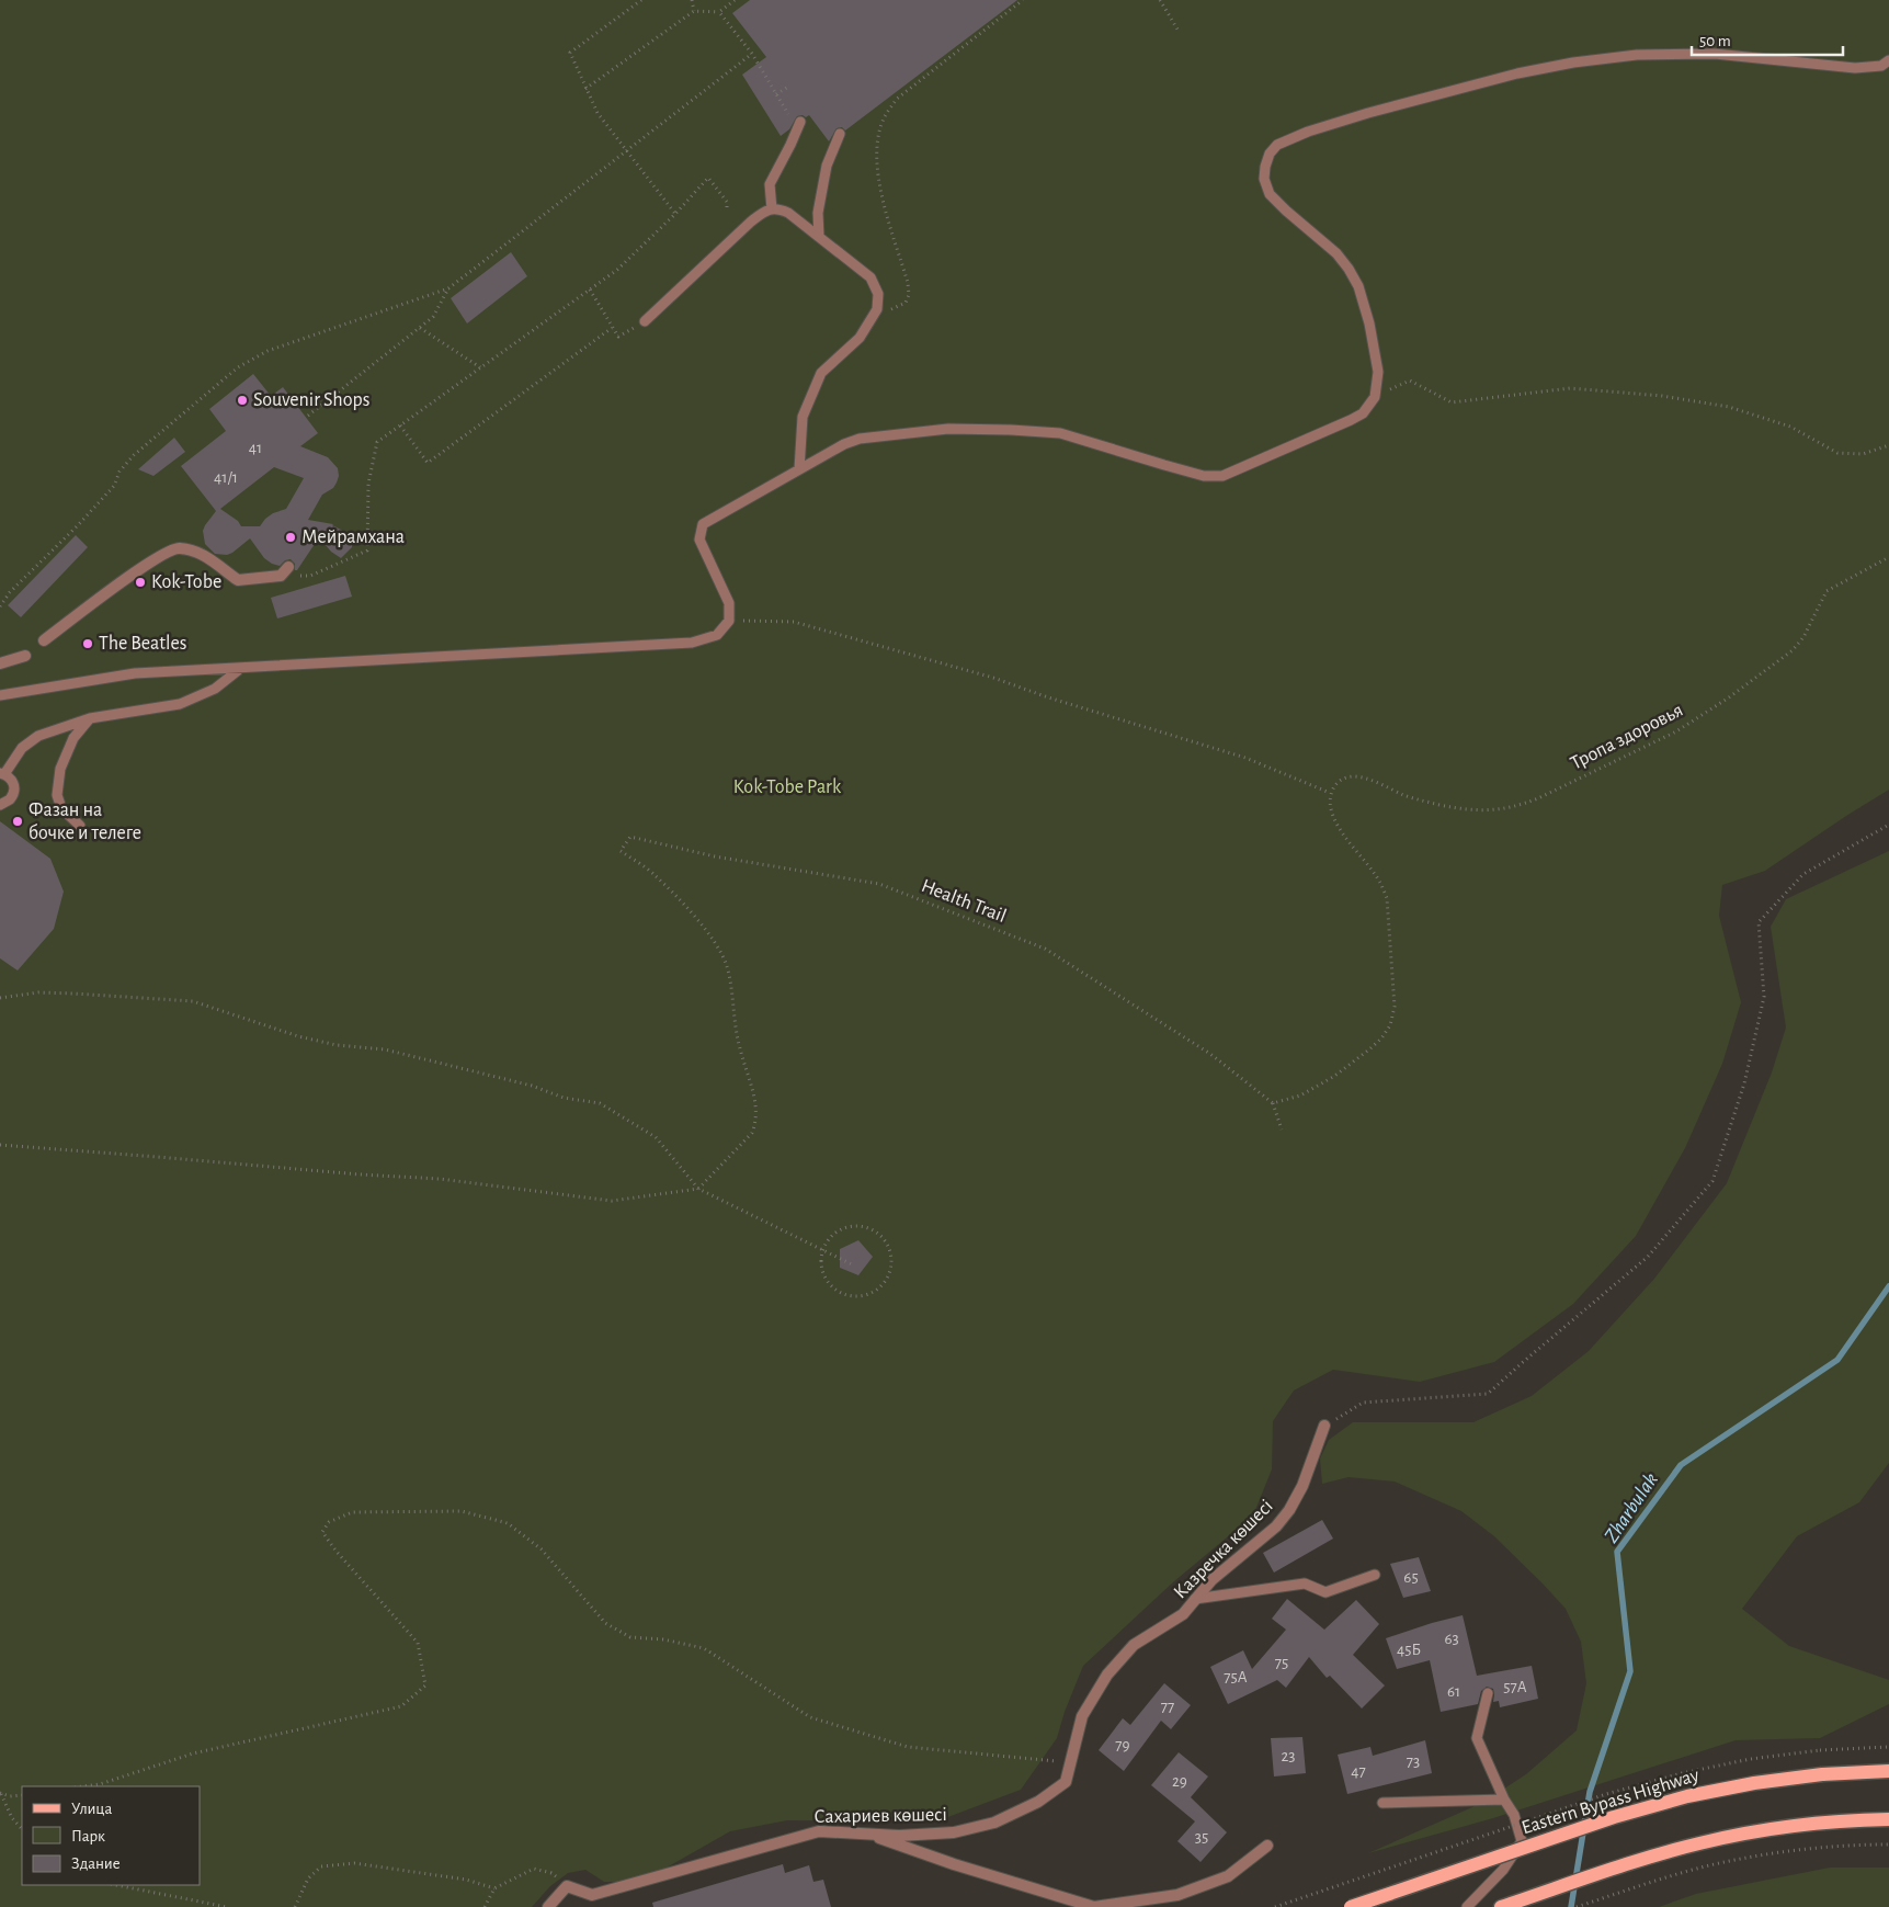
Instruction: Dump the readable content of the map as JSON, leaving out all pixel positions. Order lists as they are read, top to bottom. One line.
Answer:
{"streets":{"main road":["Eastern Bypass Highway"],"street":["Казречка көшесі","Сахариев көшесі"],"path":["Тропа здоровья","Health Trail"]},"crossings":[["Казречка көшесі","Сахариев көшесі"]],"water":["Zharbulak"],"parks":["Kok-Tobe Park"],"places":["Souvenir Shops","Мейрамхана","Kok-Tobe","The Beatles","Фазан на бочке и телеге"],"house_numbers":["41","41/1","65","63","45Б","75","75А","57А","61","77","79","23","73","47","29","35"],"legend":["Улица","Парк","Здание"],"scale_bar":"50 m"}
